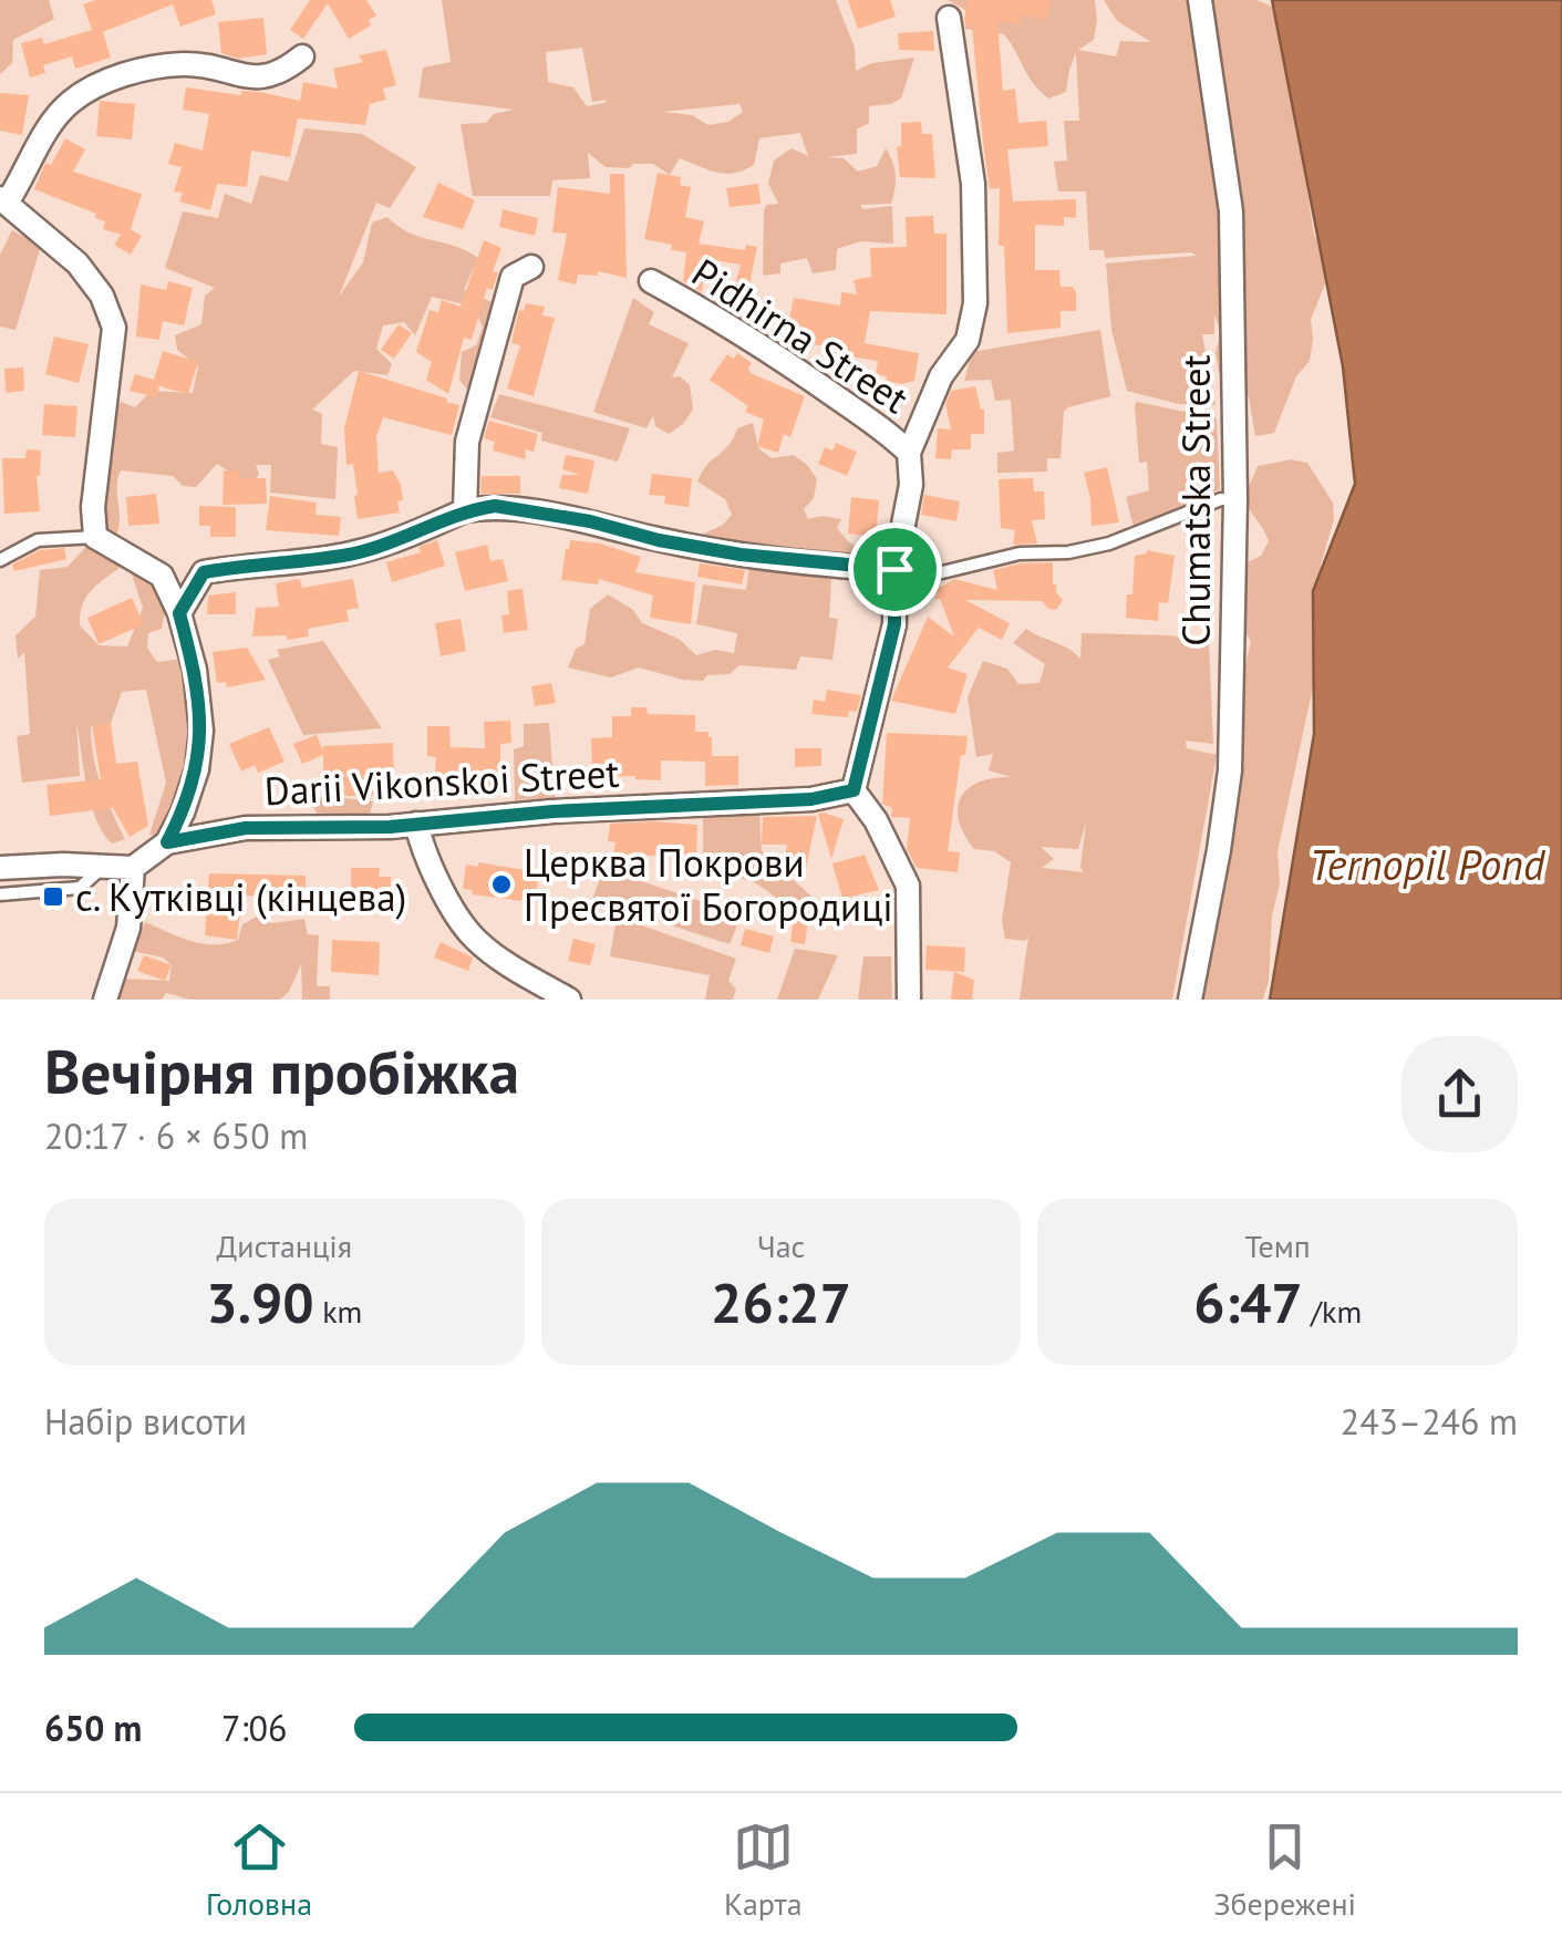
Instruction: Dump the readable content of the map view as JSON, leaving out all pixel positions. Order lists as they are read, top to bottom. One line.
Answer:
{"streets":{"street":["Pidhirna Street","Chumatska Street","Darii Vikonskoi Street"]},"crossings":[["Pidhirna Street","Darii Vikonskoi Street"]],"water":["Ternopil Pond"],"places":{"other":["Церква Покрови Пресвятої Богородиці"],"transit":["с. Кутківці (кінцева)"]},"page":{"heading":["Вечірня пробіжка","20:17 · 6 × 650 m"],"stats":[["Дистанція","3.90 km"],["Час","26:27"],["Темп","6:47 /km"]],"chart":["Набір висоти","243–246 m"],"list":[{"name":"650 m","note":"7:06"}],"tabs":["Головна","Карта","Збережені"]}}
